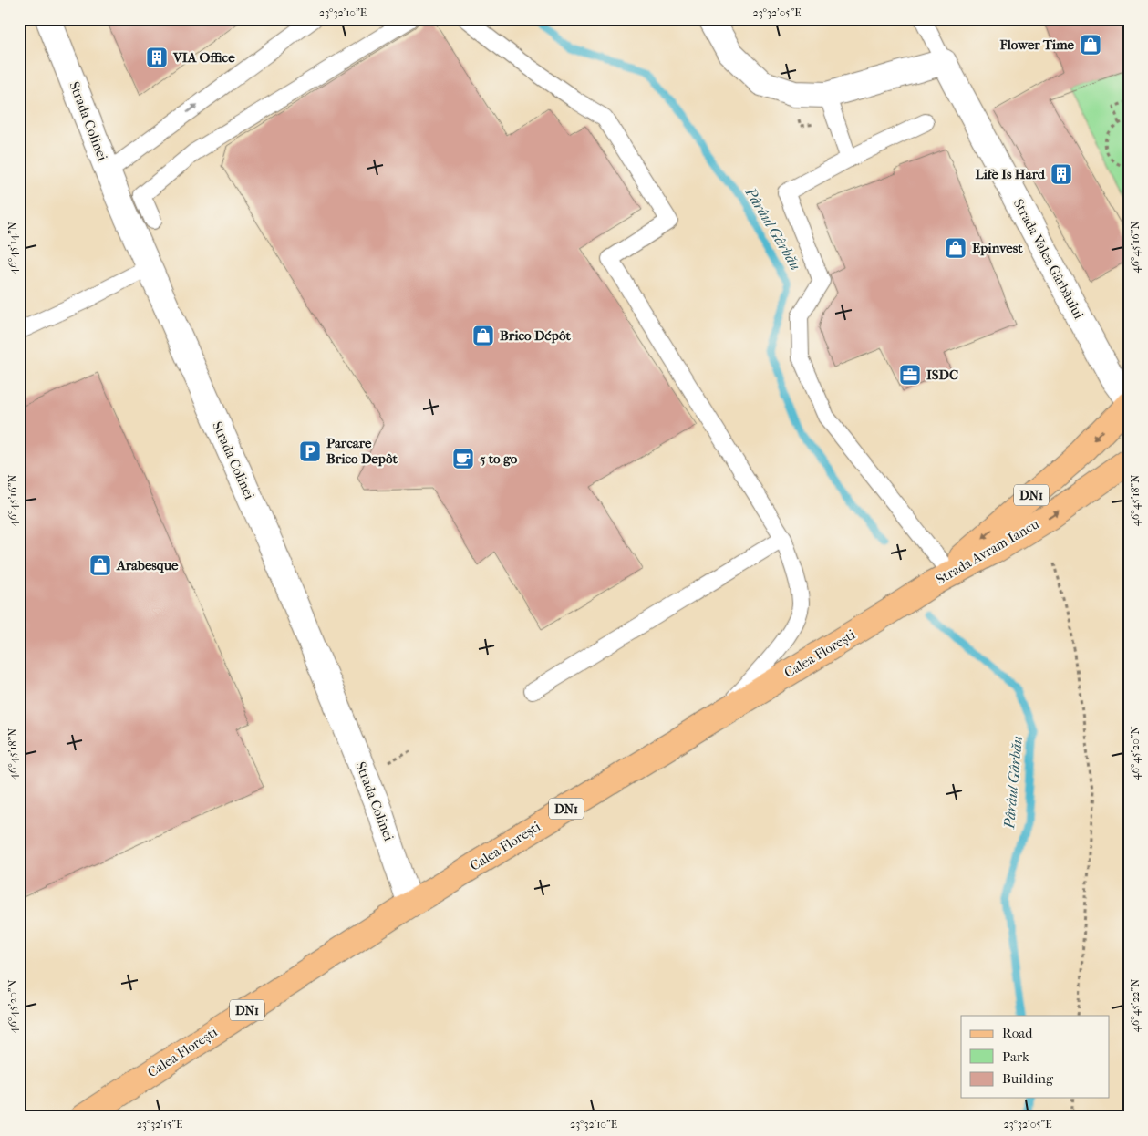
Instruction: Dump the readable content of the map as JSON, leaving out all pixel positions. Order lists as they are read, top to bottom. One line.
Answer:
{"streets":{"main road":["DN1","Strada Avram Iancu","Calea Florești"],"street":["Strada Colinei","Strada Valea Gârbăului"]},"crossings":[["Strada Colinei","Calea Florești"],["Strada Valea Gârbăului","Strada Avram Iancu"],["Strada Avram Iancu","Calea Florești"]],"water":["Pârâul Gârbău"],"places":{"shop":["Flower Time","Epinvest","Brico Dépôt","Arabesque"],"building":["VIA Office","Life Is Hard"],"office":["ISDC"],"parking":["Parcare Brico Depôt"],"cafe":["5 to go"]},"legend":["Road","Park","Building"],"coordinates":["23°32'10\"E","23°32'05\"E","46°45'16\"N","46°45'14\"N","46°45'18\"N","46°45'20\"N","46°45'22\"N","23°32'15\"E"]}
